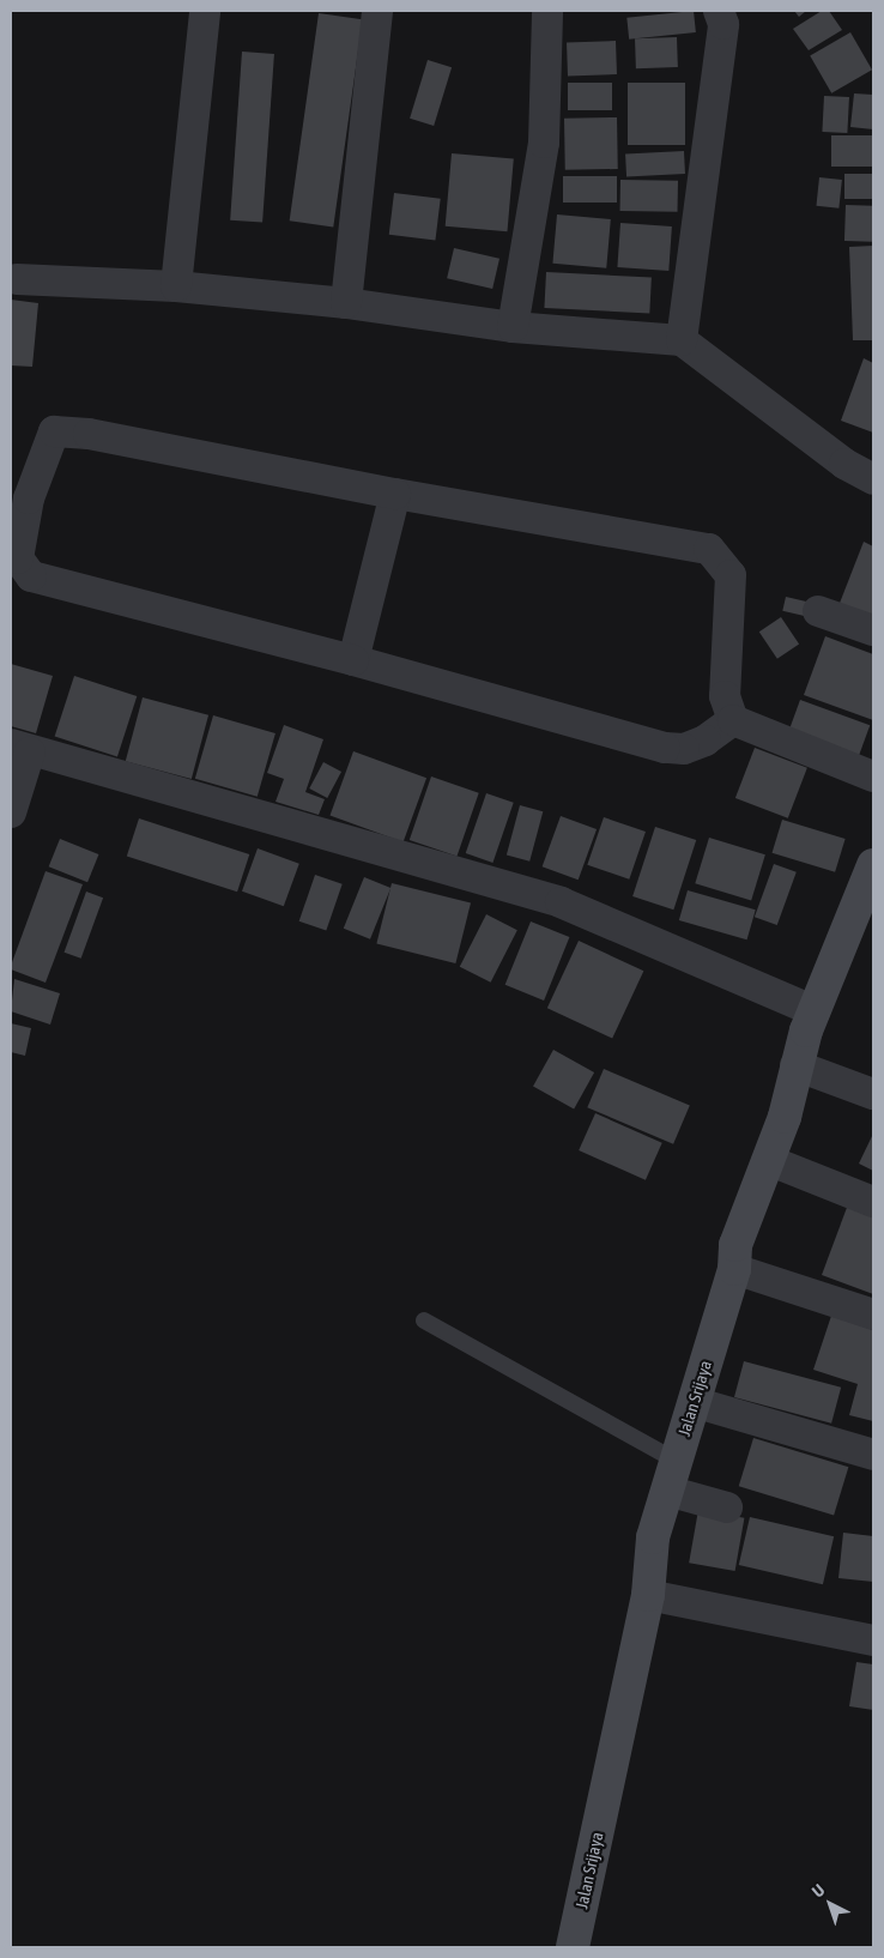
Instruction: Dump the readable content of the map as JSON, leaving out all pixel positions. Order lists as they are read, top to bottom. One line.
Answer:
{"streets":{"street":["Jalan Srijaya"]},"north":"top left"}
